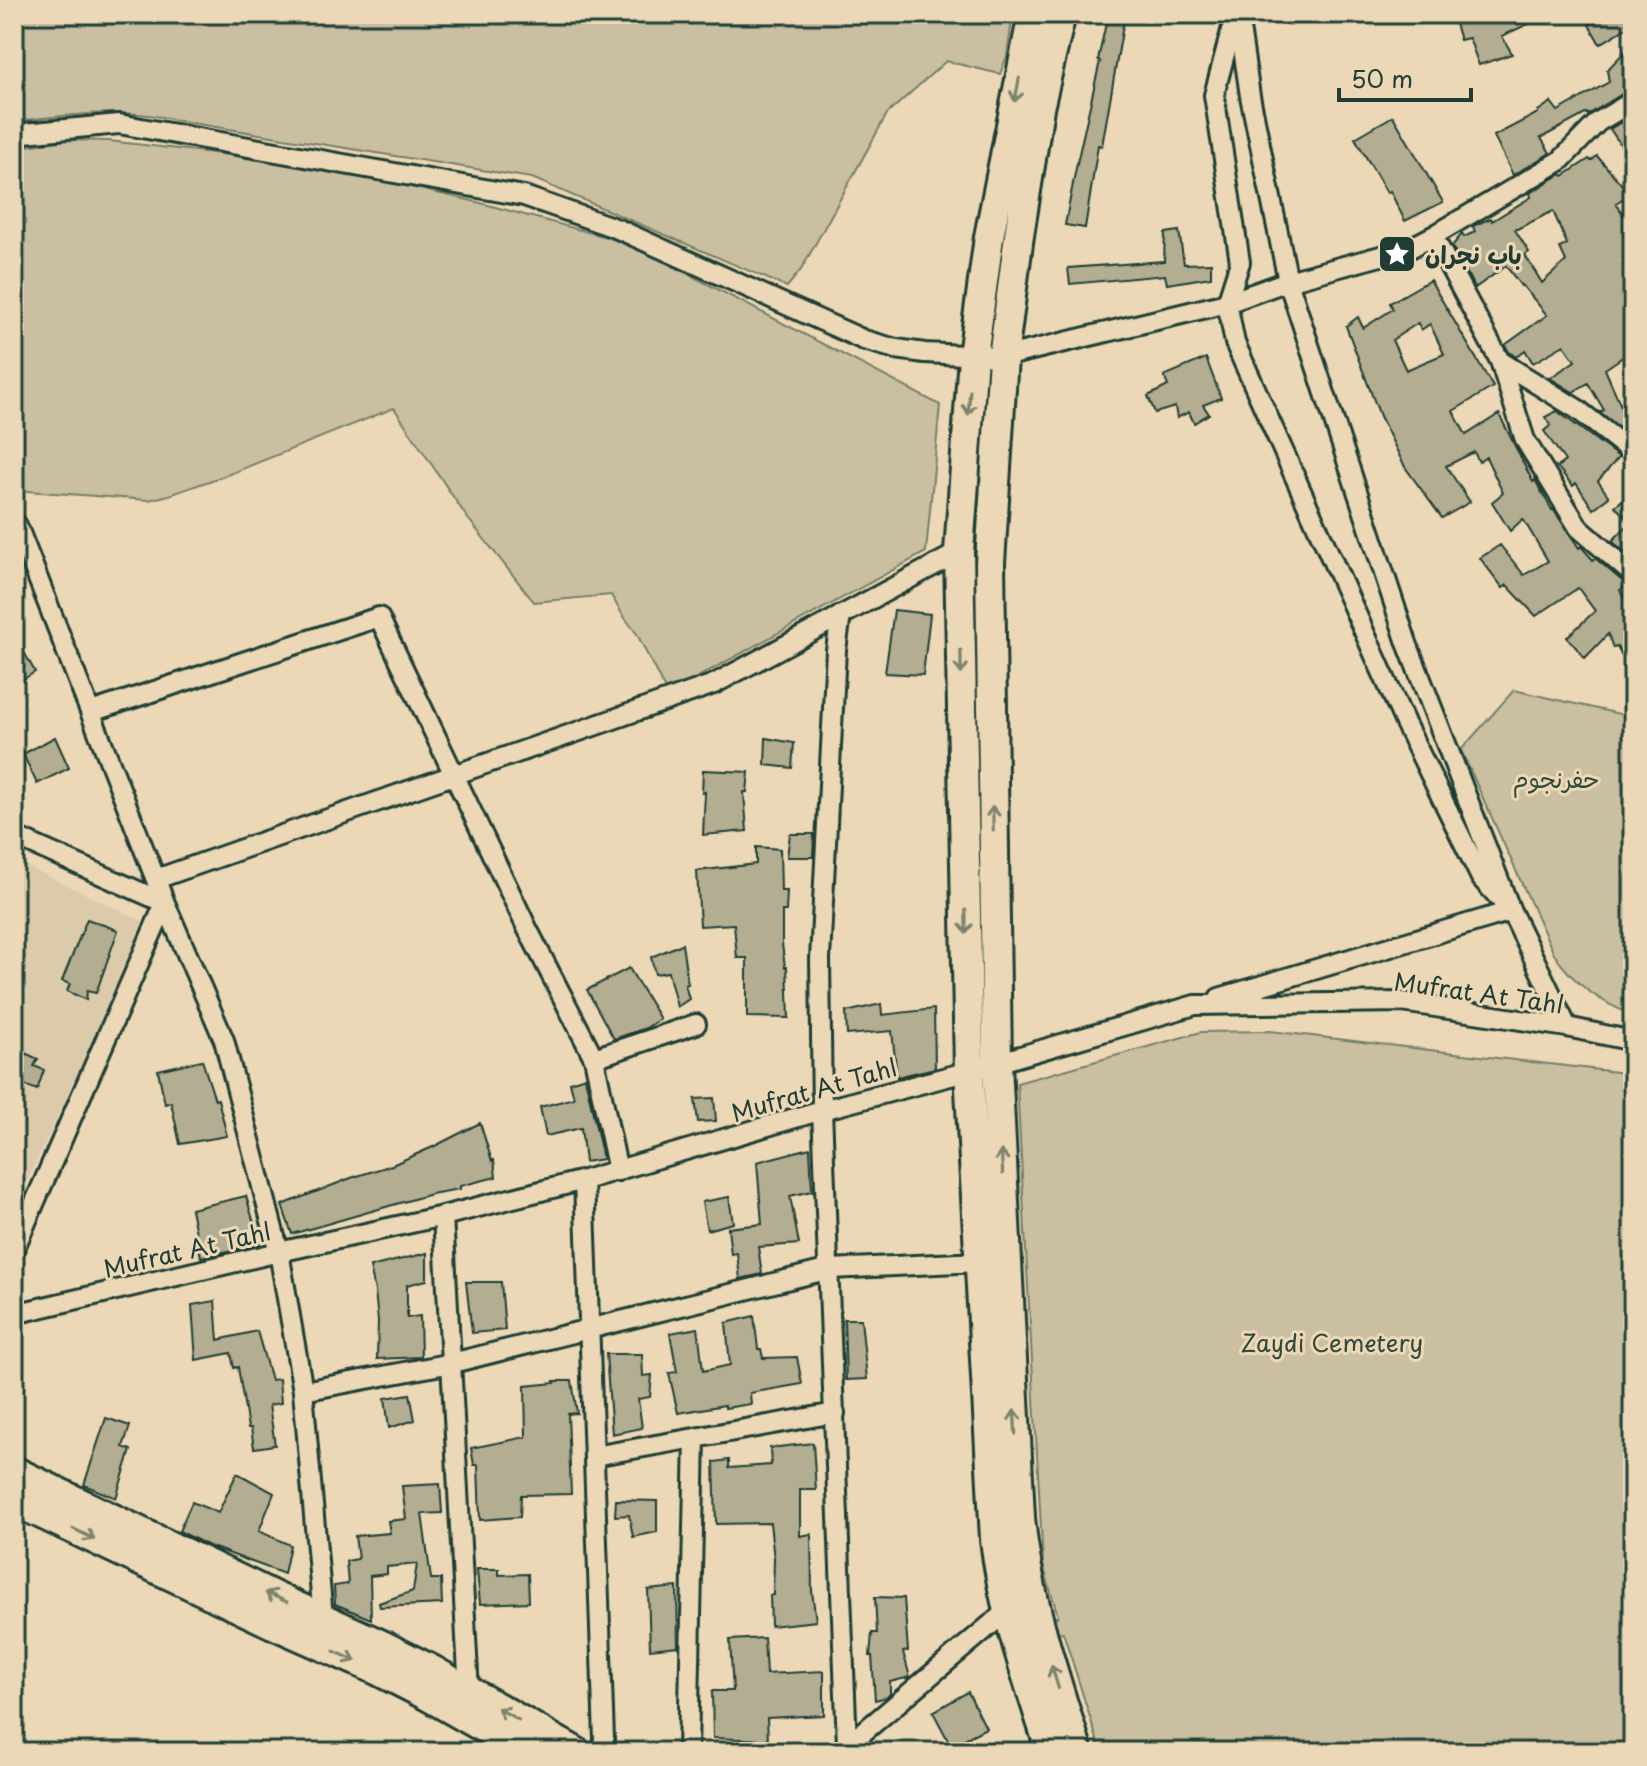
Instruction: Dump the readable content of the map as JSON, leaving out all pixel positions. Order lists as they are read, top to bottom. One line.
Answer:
{"streets":{"street":["Mufrat At Tahl"]},"parks":["حفرنجوم","Zaydi Cemetery"],"places":{"place":["باب نجران"]},"scale_bar":"50 m"}
